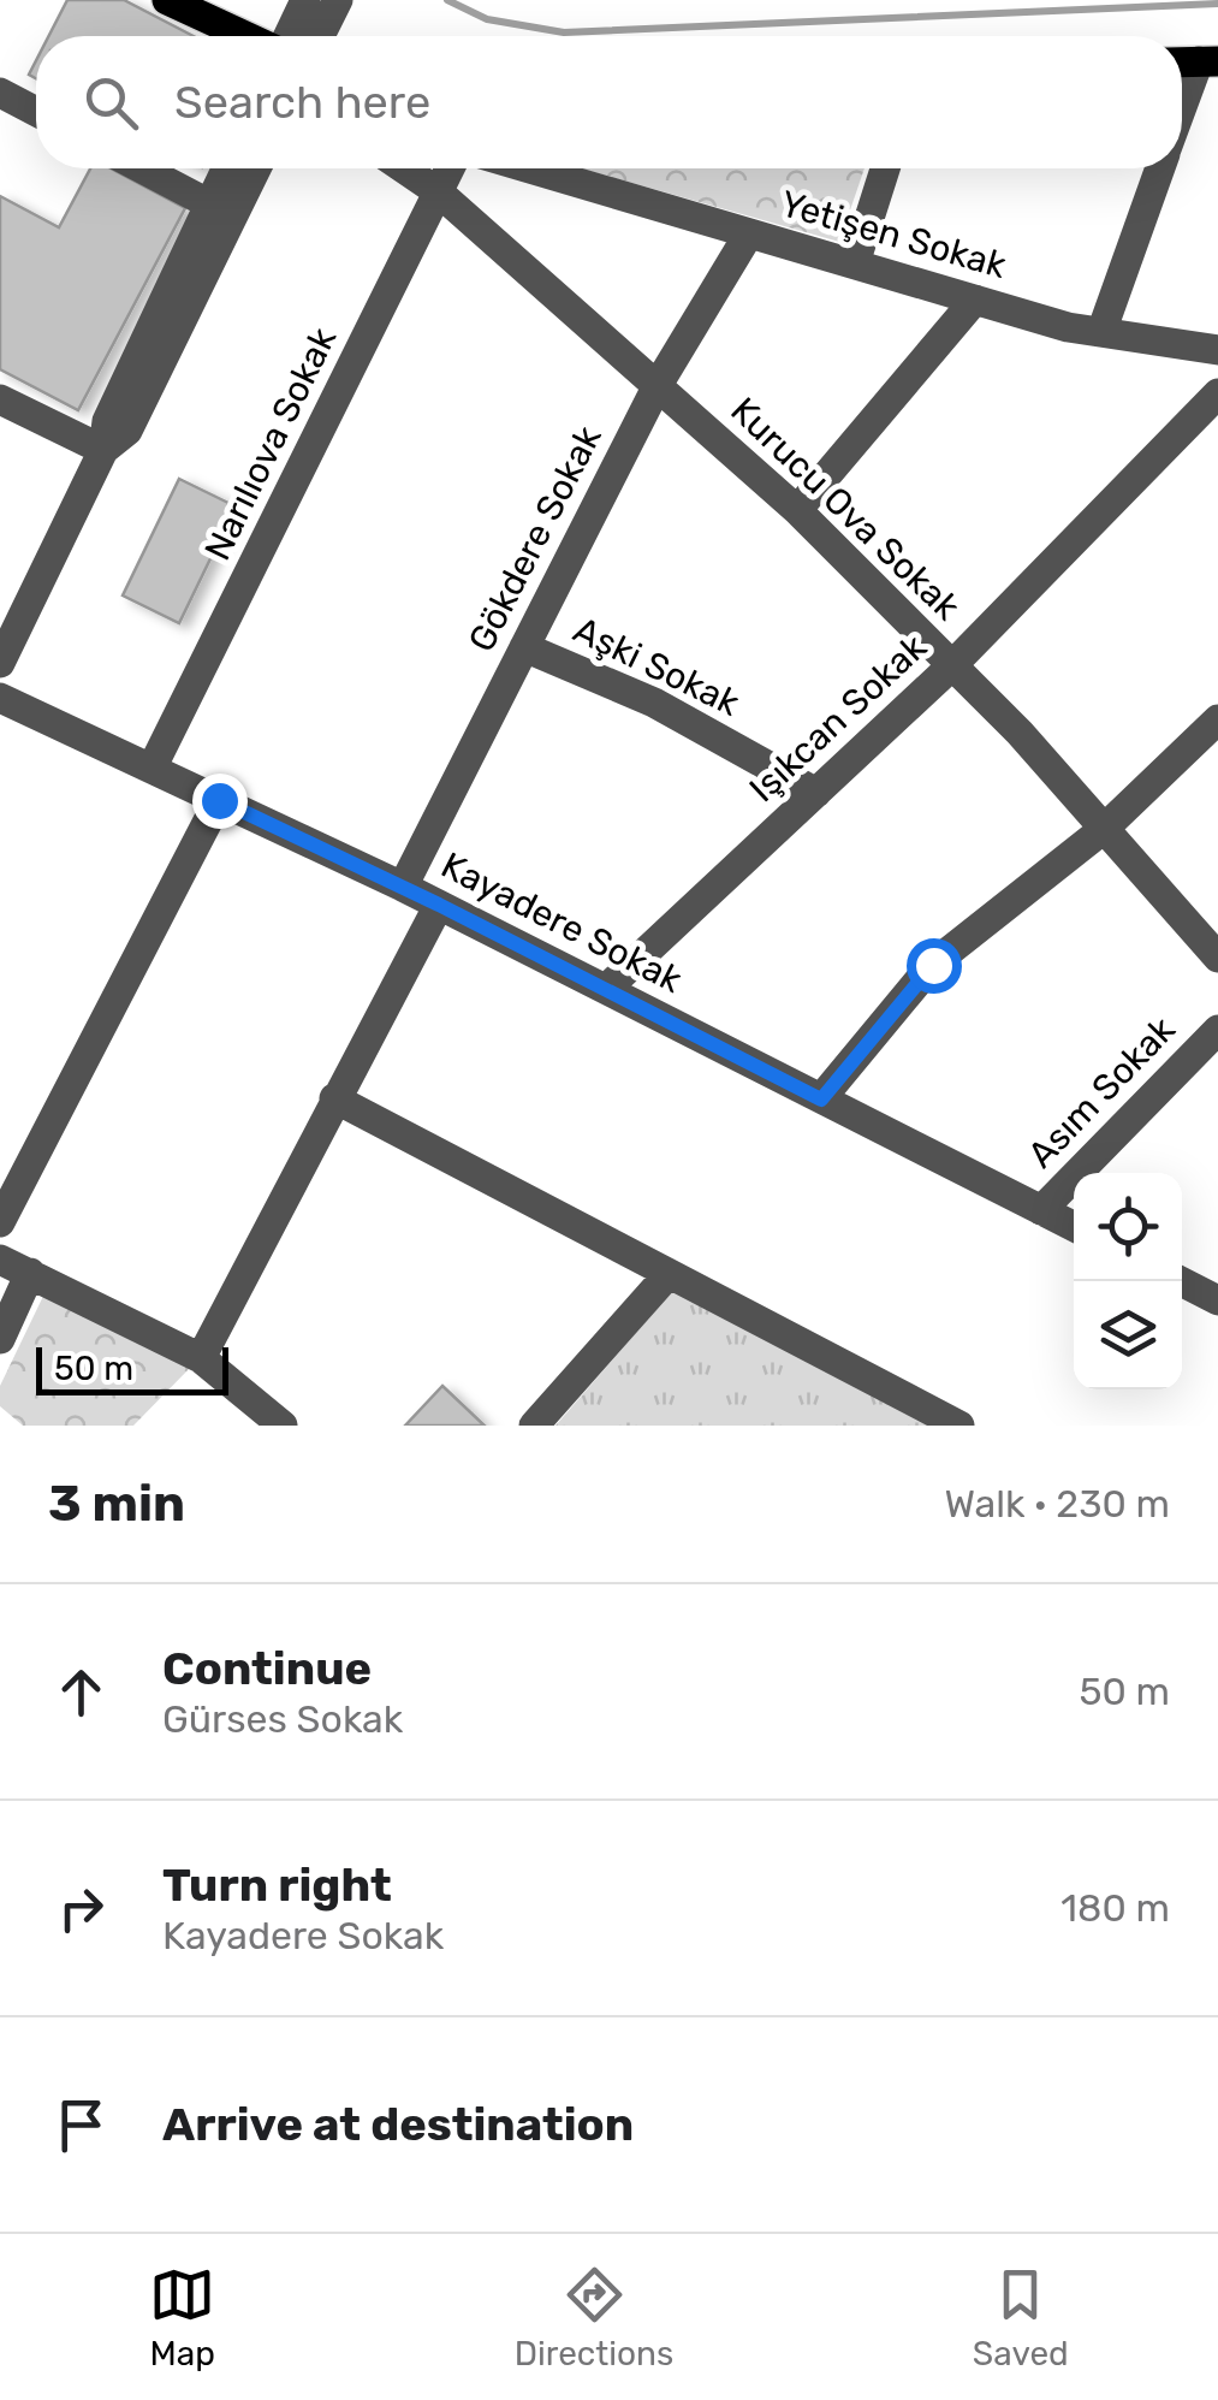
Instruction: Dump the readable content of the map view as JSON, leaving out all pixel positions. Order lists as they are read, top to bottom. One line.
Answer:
{"streets":{"street":["Yetişen Sokak","Narılıova Sokak","Kurucu Ova Sokak","Gökdere Sokak","Aşki Sokak","Işıkcan Sokak","Kayadere Sokak","Asım Sokak"]},"crossings":[["Yetişen Sokak","Gökdere Sokak"],["Narılıova Sokak","Kurucu Ova Sokak"],["Narılıova Sokak","Kayadere Sokak"],["Kurucu Ova Sokak","Gökdere Sokak"],["Kurucu Ova Sokak","Işıkcan Sokak"],["Gökdere Sokak","Aşki Sokak"],["Gökdere Sokak","Kayadere Sokak"],["Aşki Sokak","Işıkcan Sokak"],["Işıkcan Sokak","Kayadere Sokak"],["Kayadere Sokak","Asım Sokak"]],"scale_bar":"50 m","page":{"search":"Search here","scale":"50 m","heading":["3 min","Walk · 230 m"],"list":[["Continue","Gürses Sokak","50 m"],["Turn right","Kayadere Sokak","180 m"],"Arrive at destination"],"nav":["Map","Directions","Saved"]}}
